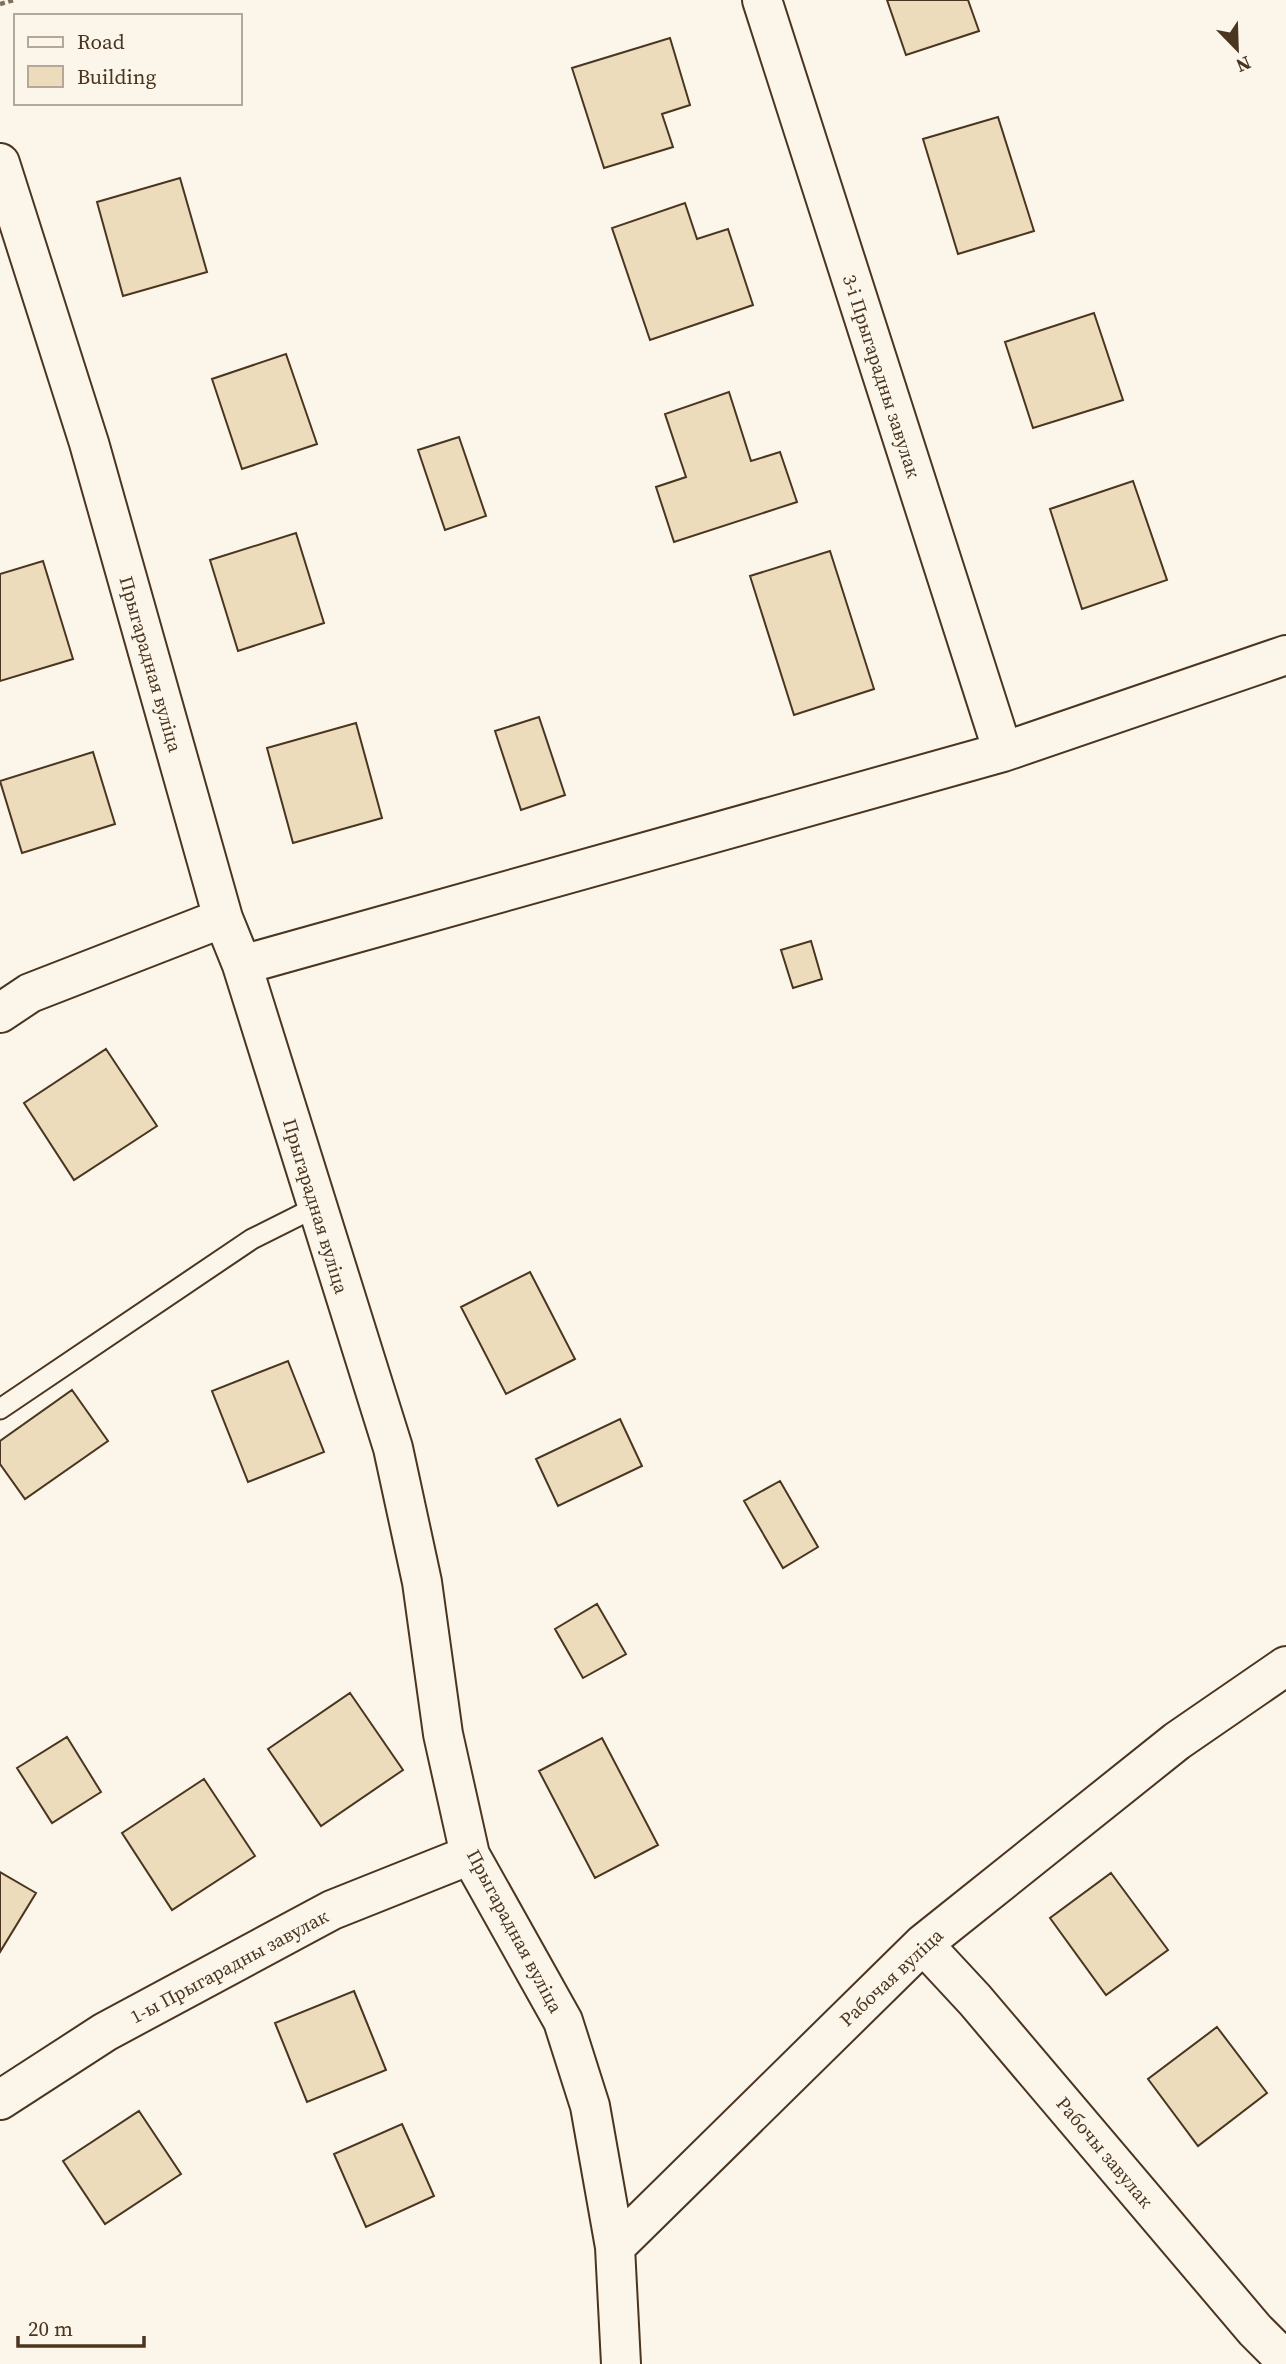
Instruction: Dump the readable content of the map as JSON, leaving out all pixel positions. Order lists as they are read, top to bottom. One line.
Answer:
{"streets":{"street":["3-і Прыгарадны завулак","Прыгарадная вуліца","1-ы Прыгарадны завулак","Рабочая вуліца","Рабочы завулак"]},"crossings":[["Прыгарадная вуліца","1-ы Прыгарадны завулак"],["Прыгарадная вуліца","Рабочая вуліца"],["Рабочая вуліца","Рабочы завулак"]],"legend":["Road","Building"],"scale_bar":"20 m","north":"bottom right"}
